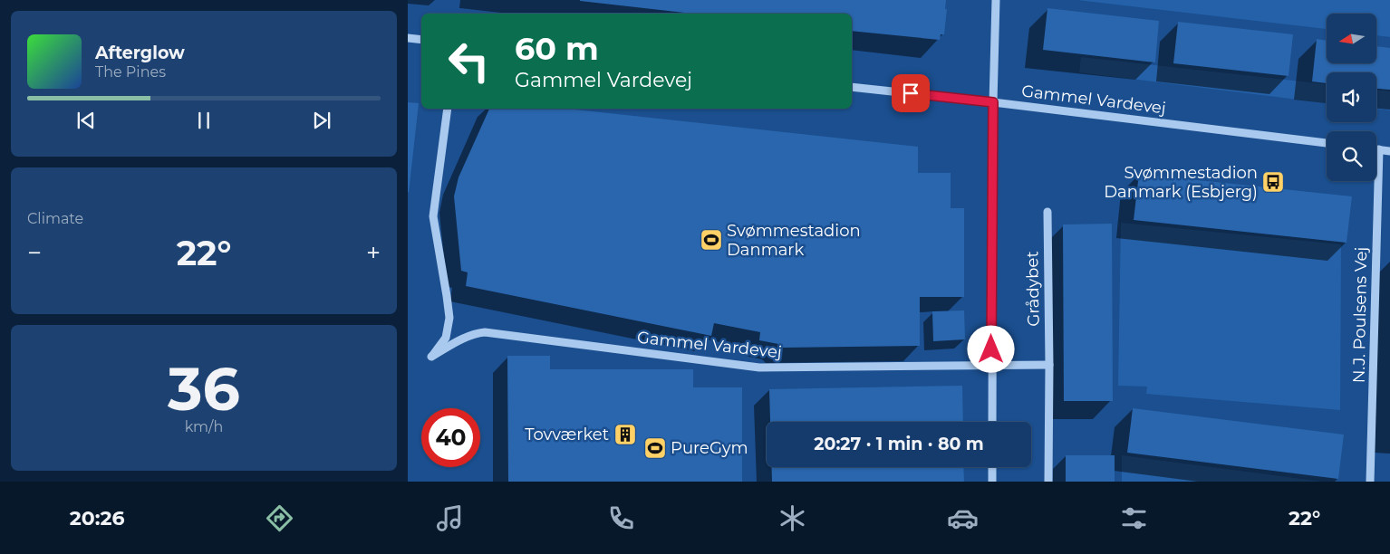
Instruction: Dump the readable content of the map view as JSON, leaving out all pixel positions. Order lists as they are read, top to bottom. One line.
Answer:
{"streets":{"street":["Gammel Vardevej","Grådybet","N.J. Poulsens Vej"]},"places":{"bus stop":["Svømmestadion Danmark (Esbjerg)"],"sports":["Svømmestadion Danmark","PureGym"],"building":["Tovværket"]},"north":"left","page":{"turn":["60 m","Gammel Vardevej"],"song":["Afterglow","The Pines"],"tile":["Climate",["36","km/h"]],"heat":["−","22°","+"],"limit":"40","trip":"20:27 · 1 min · 80 m","tabs":["20:26","22°"]}}
